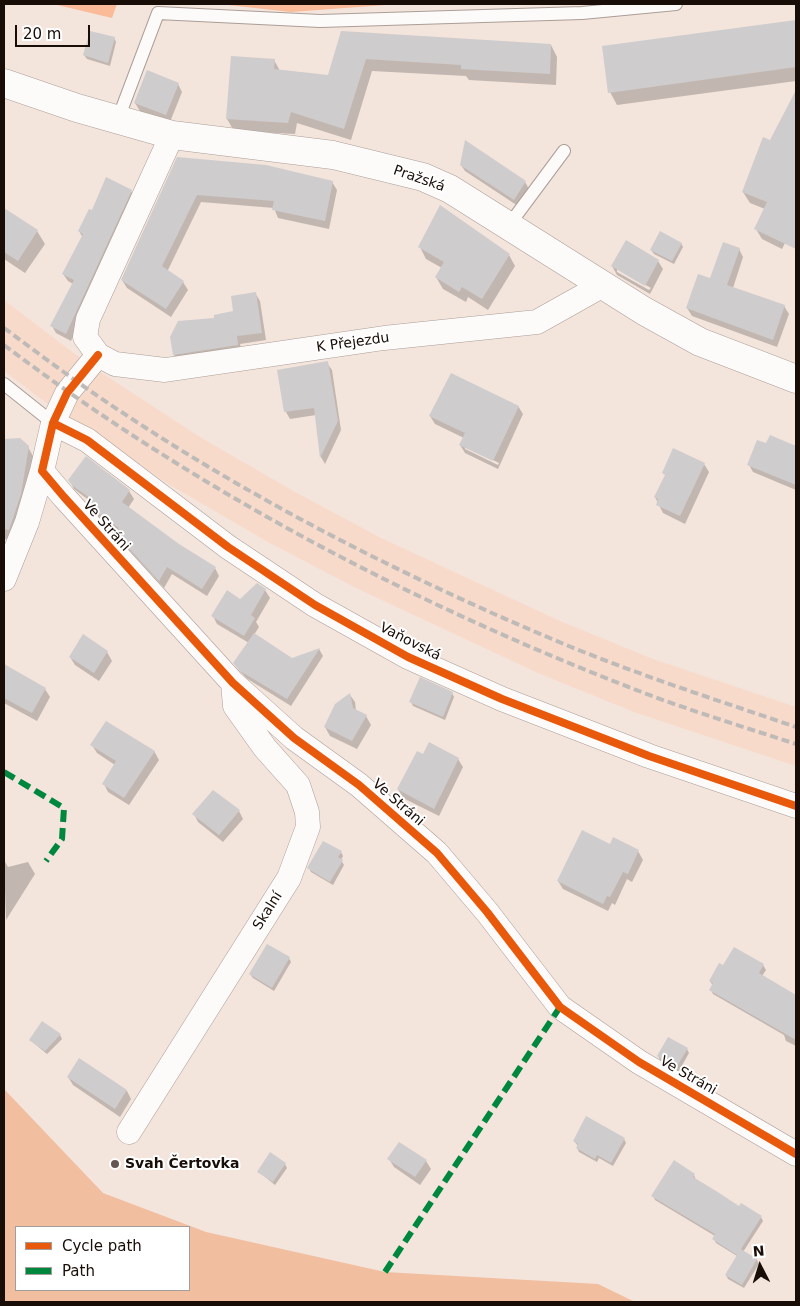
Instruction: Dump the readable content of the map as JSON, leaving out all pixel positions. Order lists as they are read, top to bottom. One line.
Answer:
{"streets":{"main road":["Pražská"],"street":["K Přejezdu","Ve Stráni","Vaňovská","Skalní"]},"crossings":[["Pražská","K Přejezdu"],["Ve Stráni","Skalní"]],"places":["Svah Čertovka"],"legend":["Cycle path","Path"],"scale_bar":"20 m","north":"top"}
